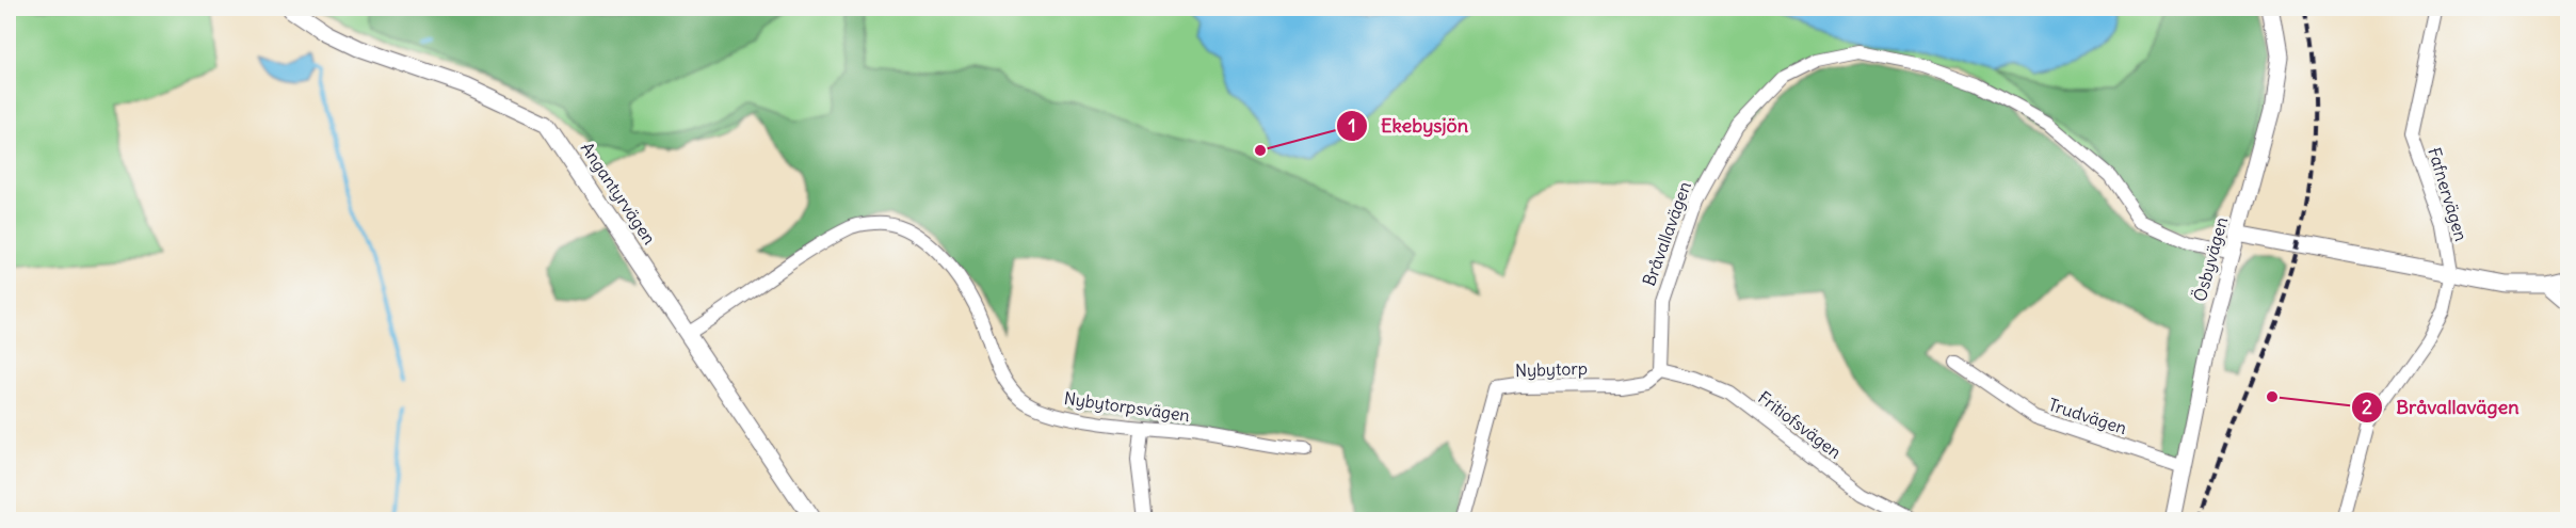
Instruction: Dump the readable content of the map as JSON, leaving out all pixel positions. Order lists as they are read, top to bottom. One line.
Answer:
{"streets":{"street":["Angantyrvägen","Fafnervägen","Bråvallavägen","Ösbyvägen","Nybytorp","Nybytorpsvägen","Trudvägen","Fritiofsvägen"]},"crossings":[["Angantyrvägen","Nybytorpsvägen"],["Bråvallavägen","Ösbyvägen"],["Bråvallavägen","Nybytorp"],["Bråvallavägen","Fritiofsvägen"],["Ösbyvägen","Trudvägen"],["Nybytorp","Fritiofsvägen"]],"places":["Ekebysjön","Bråvallavägen"]}
